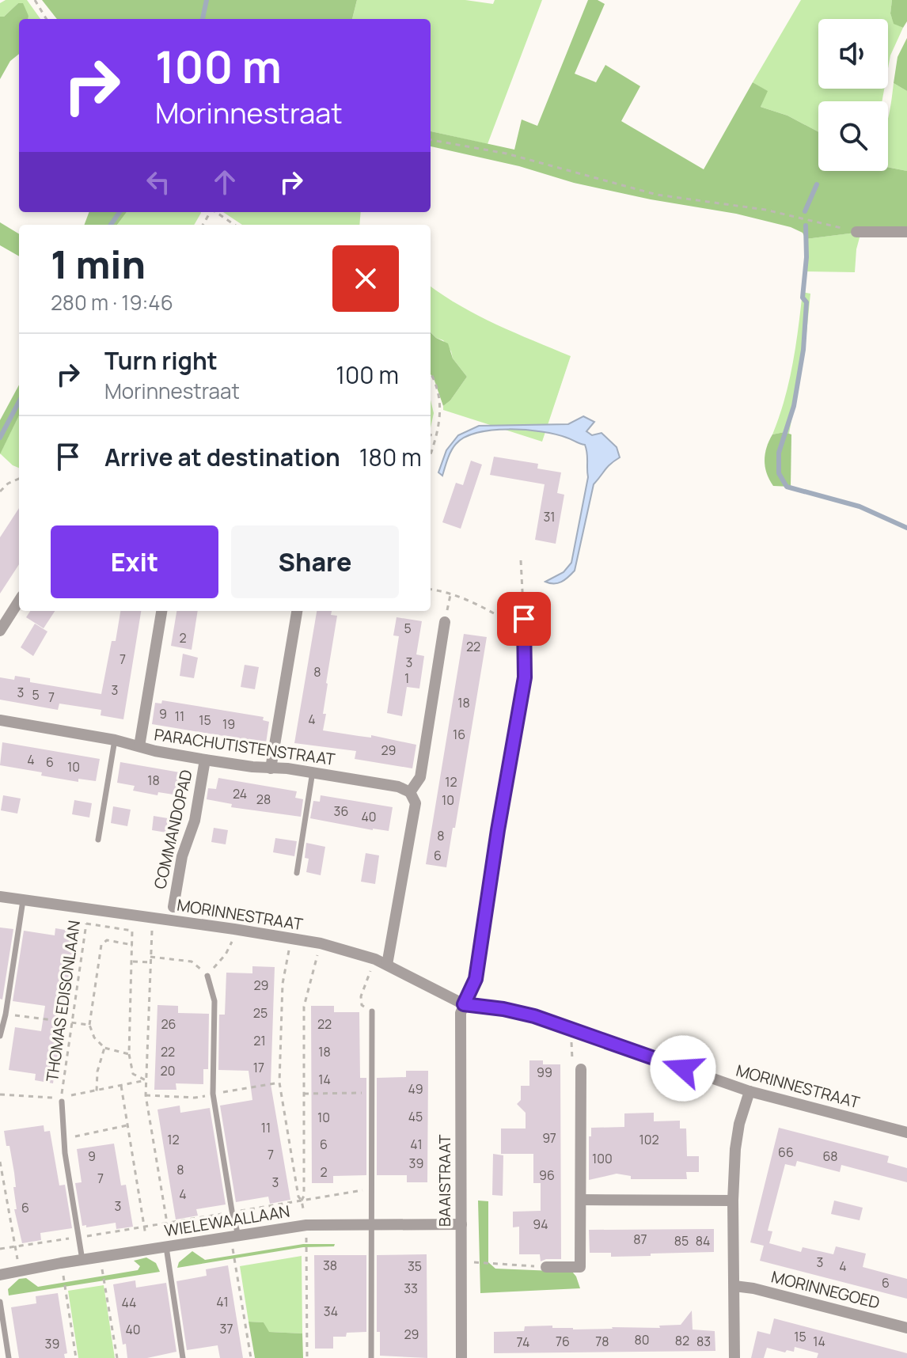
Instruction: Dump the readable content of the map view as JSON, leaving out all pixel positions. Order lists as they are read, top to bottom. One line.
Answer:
{"streets":{"street":["PARACHUTISTENSTRAAT","COMMANDOPAD","MORINNESTRAAT","BAAISTRAAT","WIELEWAALLAAN","MORINNEGOED"],"path":["THOMAS EDISONLAAN"]},"crossings":[["PARACHUTISTENSTRAAT","COMMANDOPAD"],["MORINNESTRAAT","THOMAS EDISONLAAN"],["MORINNESTRAAT","BAAISTRAAT"],["BAAISTRAAT","WIELEWAALLAAN"]],"house_numbers":["31","5","2","22","7","3","8","1","3","3","5","7","18","9","11","4","15","19","16","29","4","6","10","18","12","24","28","10","36","40","8","6","29","25","26","22","21","22","18","17","20","99","14","49","45","10","11","97","12","102","6","41","66","7","9","68","100","39","8","2","96","7","3","4","3","6","94","87","85","84","3","38","35","4","6","33","41","44","34","37","40","29","15","80","82","76","78","83","14","74","39"],"page":{"turn":["100 m","Morinnestraat"],"heading":["1 min","280 m · 19:46"],"list":[{"name":"Turn right","note":"Morinnestraat","value":"100 m"},{"name":"Arrive at destination","value":"180 m"}],"buttons":["Exit","Share"]}}
